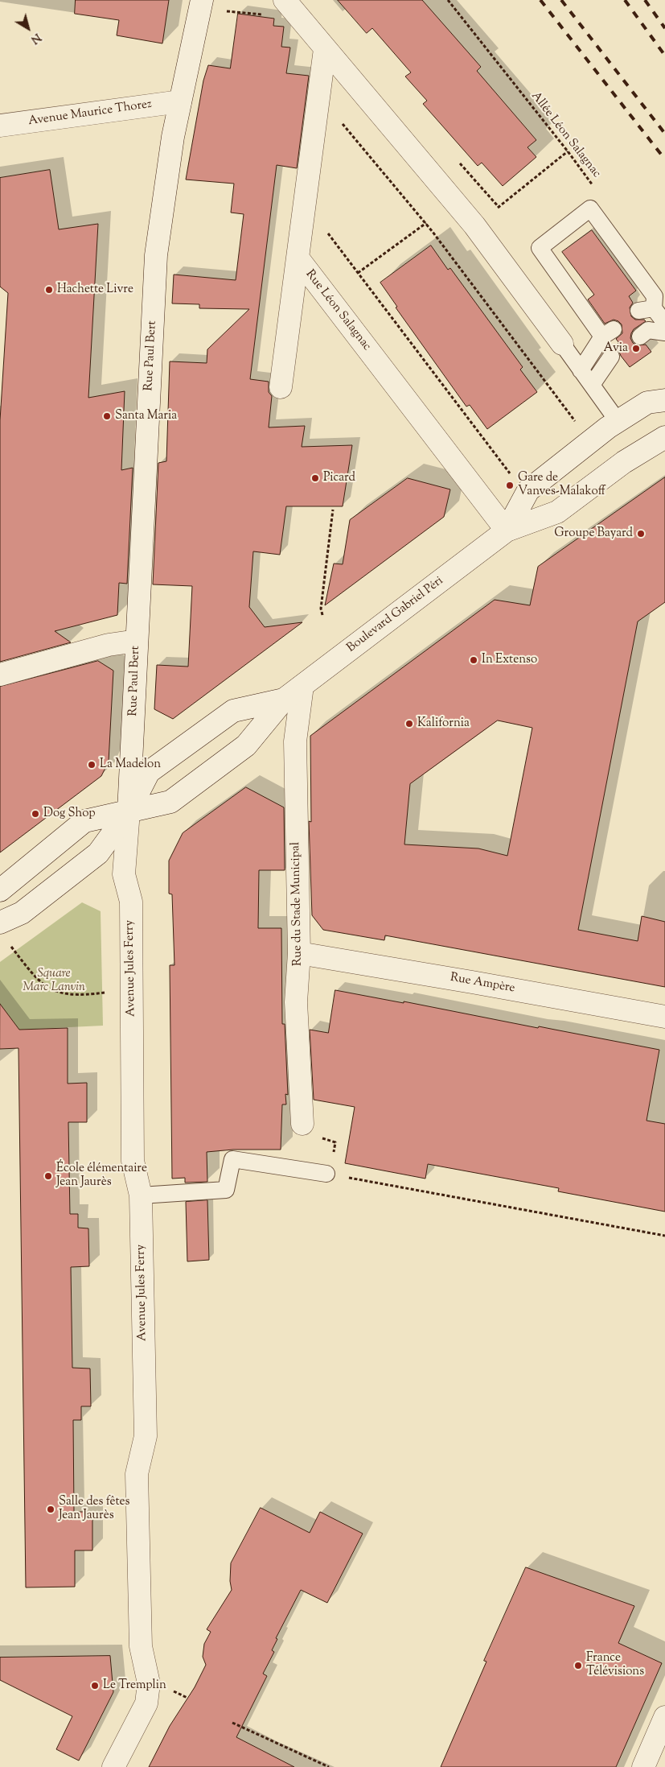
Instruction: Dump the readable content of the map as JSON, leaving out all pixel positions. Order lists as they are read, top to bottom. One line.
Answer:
{"streets":{"street":["Avenue Maurice Thorez","Rue Léon Salagnac","Rue Paul Bert","Boulevard Gabriel Péri","Rue du Stade Municipal","Avenue Jules Ferry","Rue Ampère"],"path":["Allée Léon Salagnac"]},"crossings":[["Avenue Maurice Thorez","Rue Paul Bert"],["Rue Léon Salagnac","Boulevard Gabriel Péri"],["Rue Paul Bert","Boulevard Gabriel Péri"],["Rue Paul Bert","Avenue Jules Ferry"],["Boulevard Gabriel Péri","Rue du Stade Municipal"],["Boulevard Gabriel Péri","Avenue Jules Ferry"],["Rue du Stade Municipal","Rue Ampère"]],"parks":["Square Marc Lanvin"],"places":["Hachette Livre","Avia","Santa Maria","Picard","Gare de Vanves-Malakoff","Groupe Bayard","In Extenso","Kalifornia","La Madelon","Dog Shop","École élémentaire Jean Jaurès","Salle des fêtes Jean Jaurès","France Télévisions","Le Tremplin"],"north":"bottom right"}
